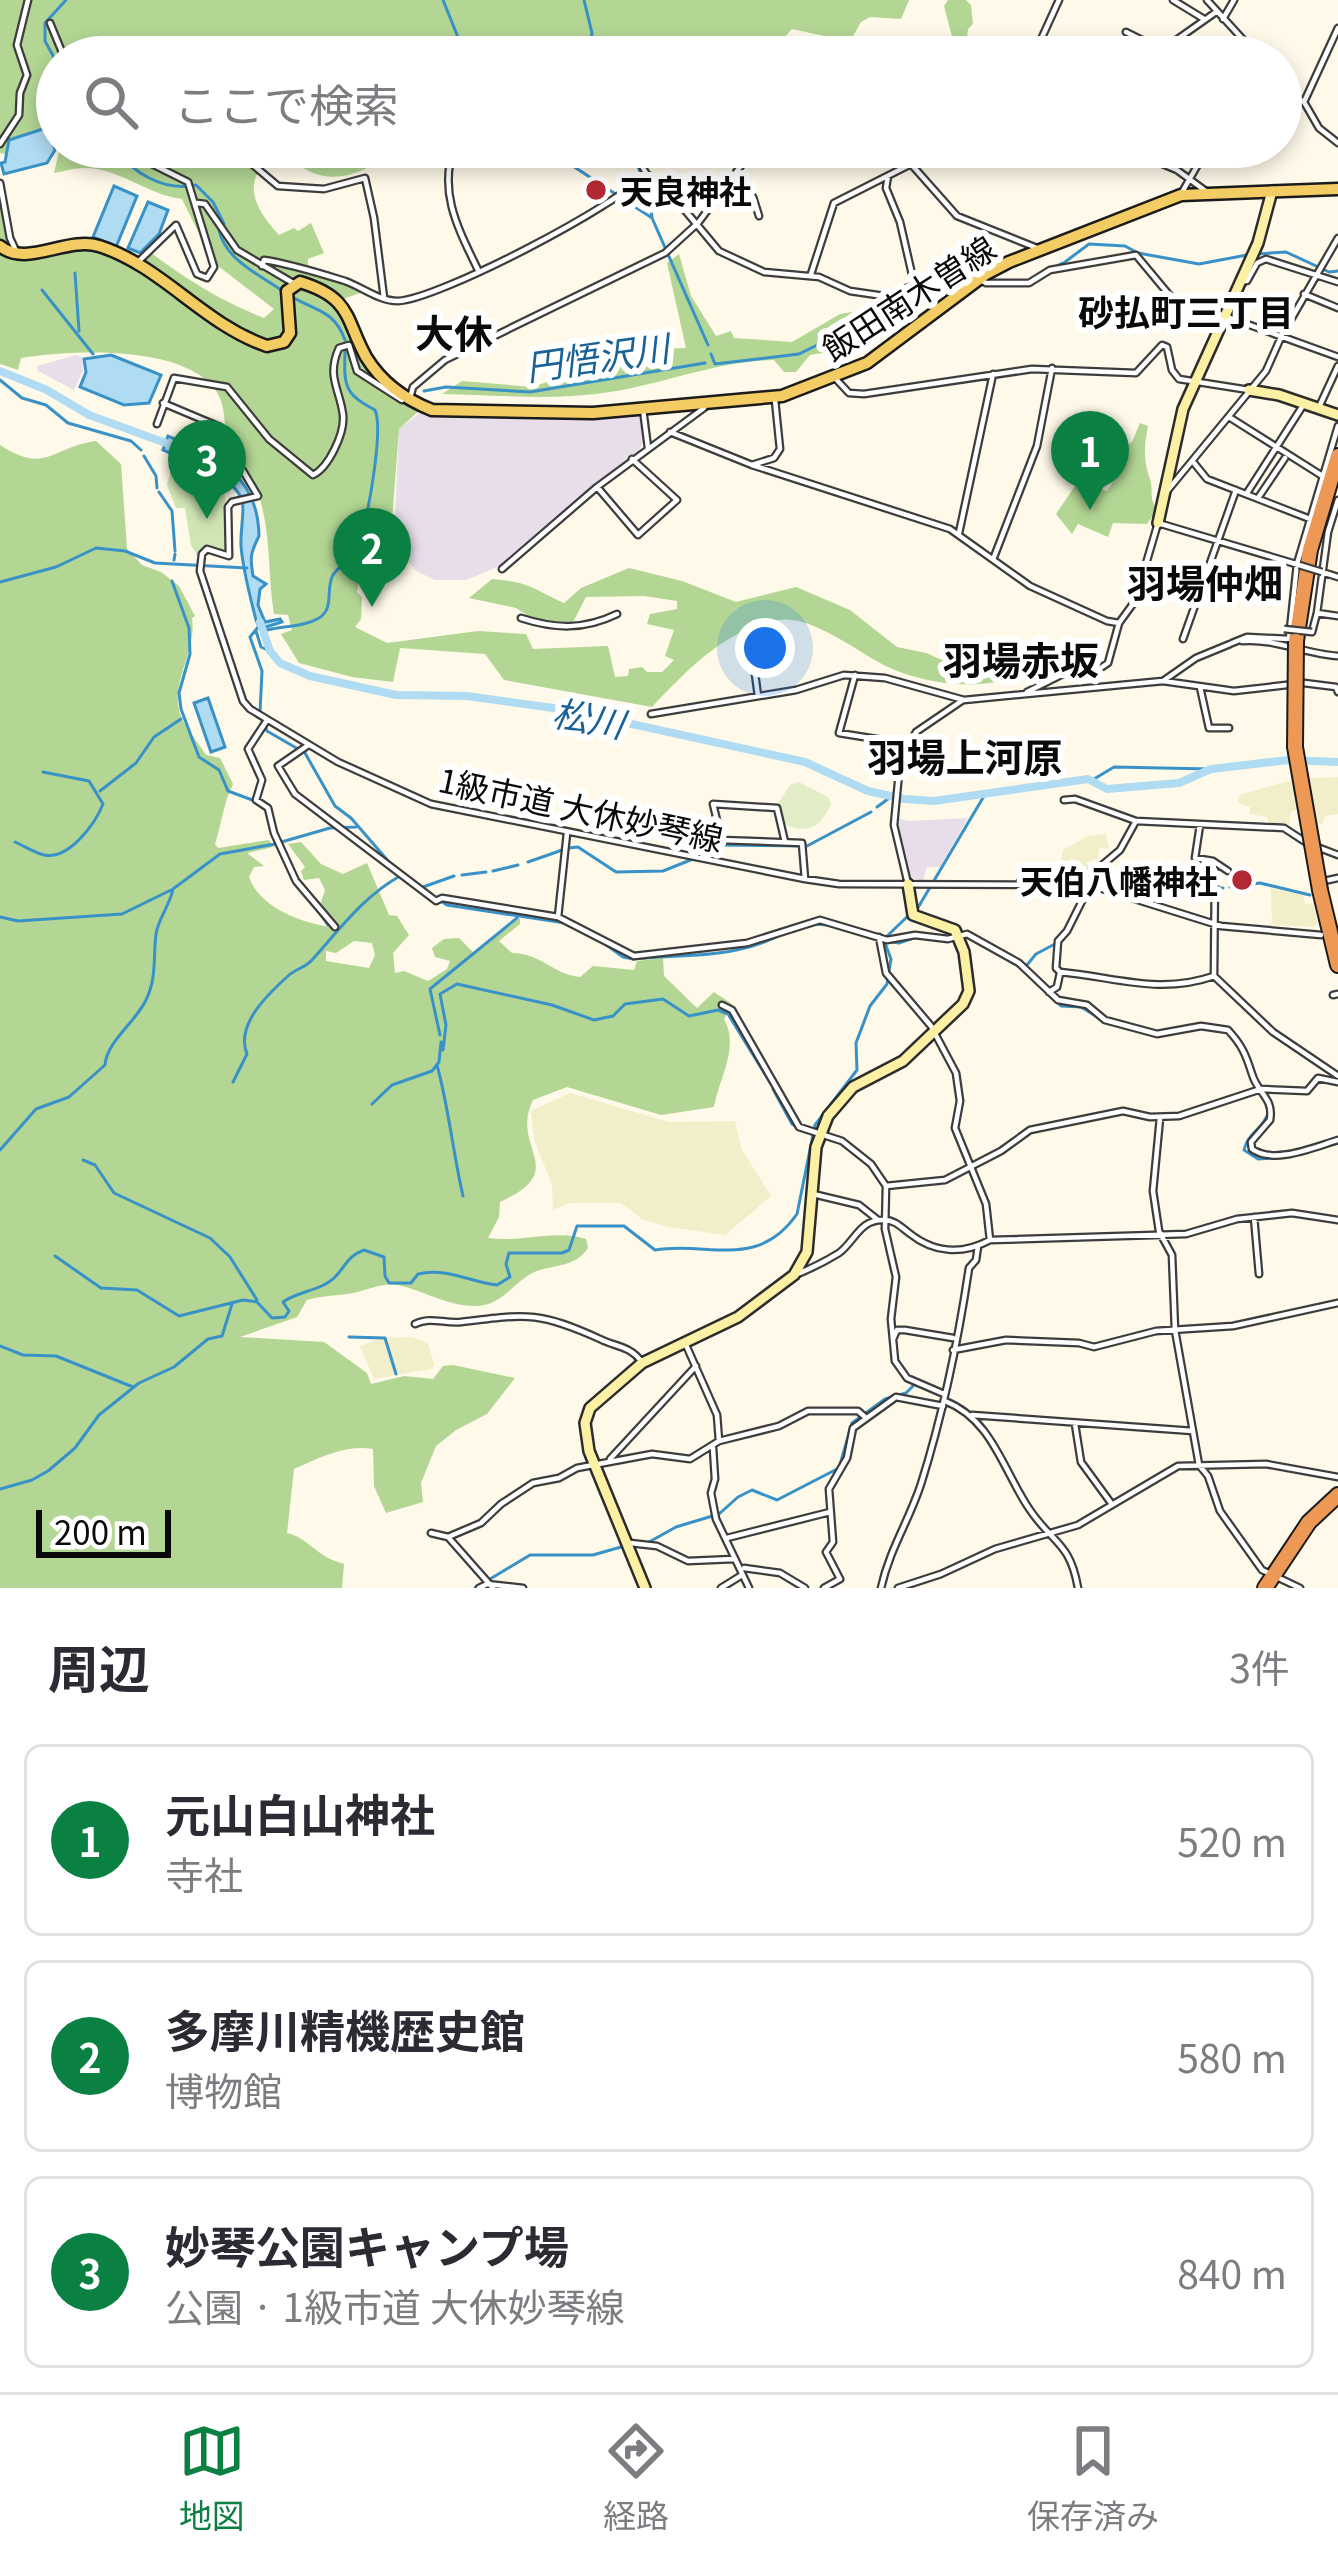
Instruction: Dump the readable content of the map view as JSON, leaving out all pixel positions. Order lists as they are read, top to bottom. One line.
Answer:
{"streets":{"main road":["飯田南木曽線"],"street":["1級市道 大休妙琴線"]},"districts":["砂払町三丁目","大休","羽場仲畑","羽場赤坂","羽場上河原"],"water":["円悟沢川","松川"],"places":["天良神社","天伯八幡神社"],"scale_bar":"200 m","page":{"search":"ここで検索","pins":["1","3","2"],"scale":"200 m","heading":["周辺","3件"],"list":[{"mark":"1","name":"元山白山神社","note":"寺社","value":"520 m"},{"mark":"2","name":"多摩川精機歴史館","note":"博物館","value":"580 m"},{"mark":"3","name":"妙琴公園キャンプ場","note":"公園 · 1級市道 大休妙琴線","value":"840 m"}],"nav":["地図","経路","保存済み"]}}
